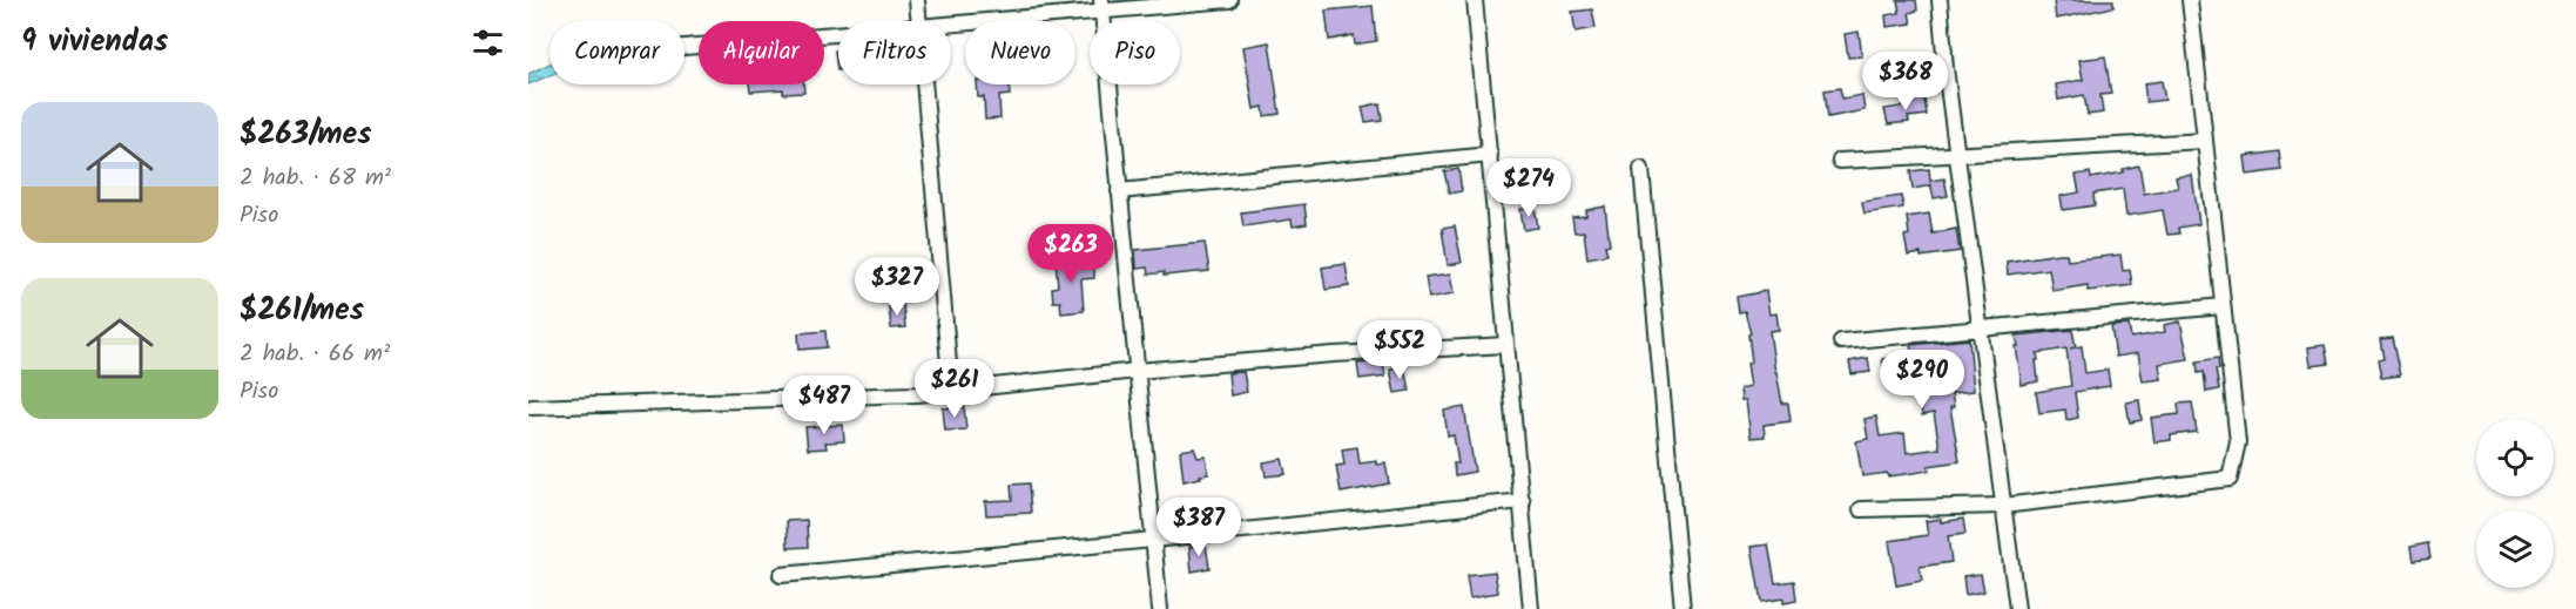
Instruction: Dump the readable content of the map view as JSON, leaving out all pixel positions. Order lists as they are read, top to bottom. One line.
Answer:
{"page":{"heading":"9 viviendas","chip":["Comprar","Alquilar","Filtros","Nuevo","Piso"],"price":["$368","$274","$263","$327","$552","$290","$261","$487","$387"],"list":[{"name":"$263/mes","note":"2 hab. · 68 m² · Piso"},{"name":"$261/mes","note":"2 hab. · 66 m² · Piso"}]}}
